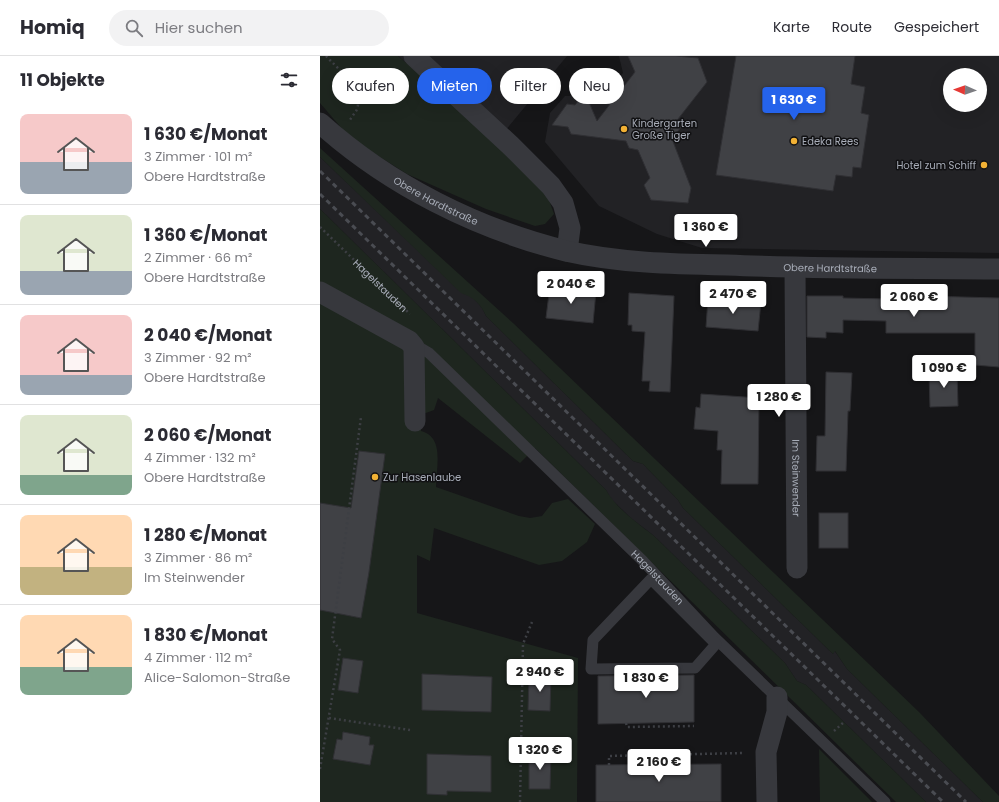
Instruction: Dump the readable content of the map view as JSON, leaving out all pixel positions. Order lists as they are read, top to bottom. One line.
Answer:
{"streets":{"street":["Obere Hardtstraße","Hagelstauden","Im Steinwender"]},"crossings":[["Obere Hardtstraße","Im Steinwender"]],"places":["Kindergarten Große Tiger","Edeka Rees","Hotel zum Schiff","Zur Hasenlaube"],"north":"left","page":{"header":"Homiq","search":"Hier suchen","nav":["Karte","Route","Gespeichert"],"heading":"11 Objekte","chip":["Kaufen","Mieten","Filter","Neu"],"price":["1 630 €","1 360 €","2 040 €","2 470 €","2 060 €","1 090 €","1 280 €","2 940 €","1 830 €","1 320 €","2 160 €"],"list":[{"name":"1 630 €/Monat","note":"3 Zimmer · 101 m² · Obere Hardtstraße"},{"name":"1 360 €/Monat","note":"2 Zimmer · 66 m² · Obere Hardtstraße"},{"name":"2 040 €/Monat","note":"3 Zimmer · 92 m² · Obere Hardtstraße"},{"name":"2 060 €/Monat","note":"4 Zimmer · 132 m² · Obere Hardtstraße"},{"name":"1 280 €/Monat","note":"3 Zimmer · 86 m² · Im Steinwender"},{"name":"1 830 €/Monat","note":"4 Zimmer · 112 m² · Alice-Salomon-Straße"}]}}
